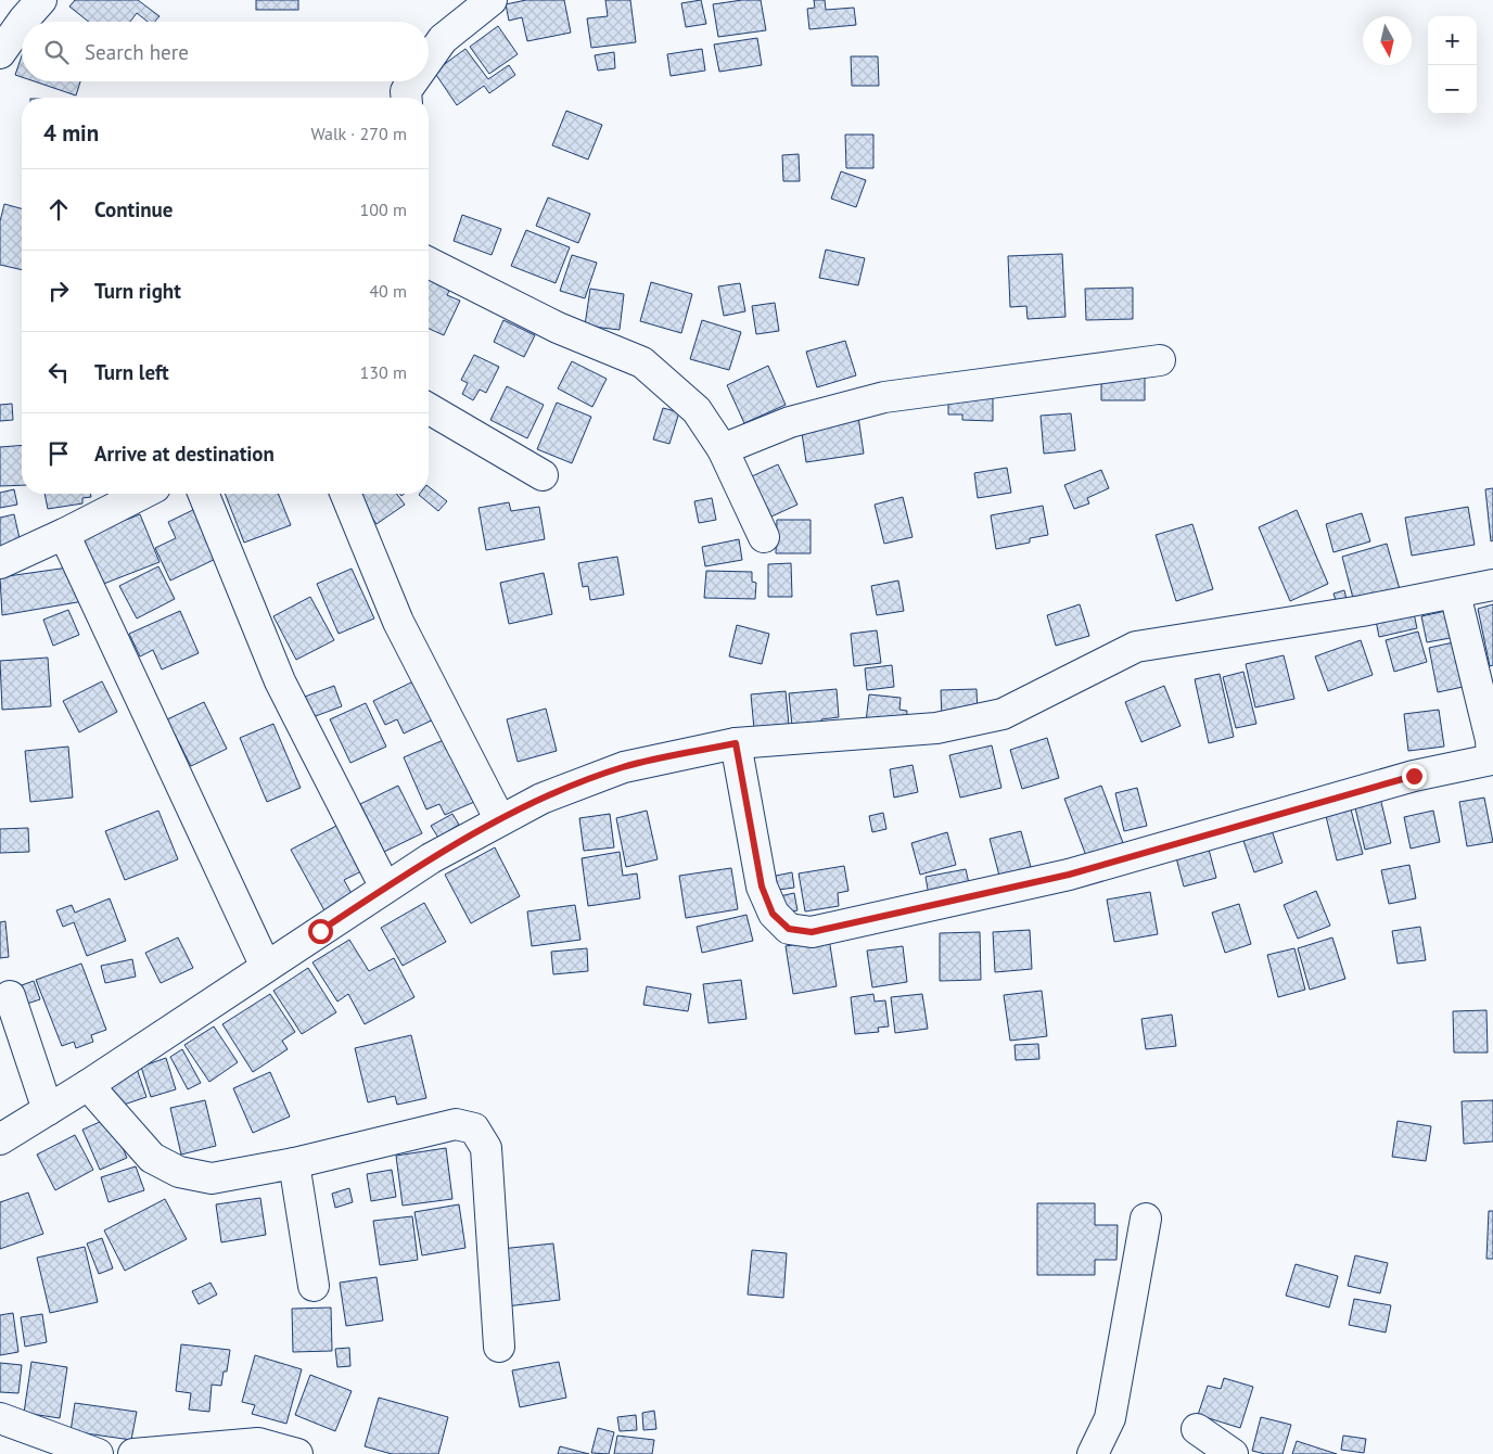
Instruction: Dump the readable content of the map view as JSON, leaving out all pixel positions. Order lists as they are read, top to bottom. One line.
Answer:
{"north":"bottom","page":{"map_buttons":["+","−"],"search":"Search here","heading":["4 min","Walk · 270 m"],"list":[["Continue","100 m"],["Turn right","40 m"],["Turn left","130 m"],"Arrive at destination"]}}
